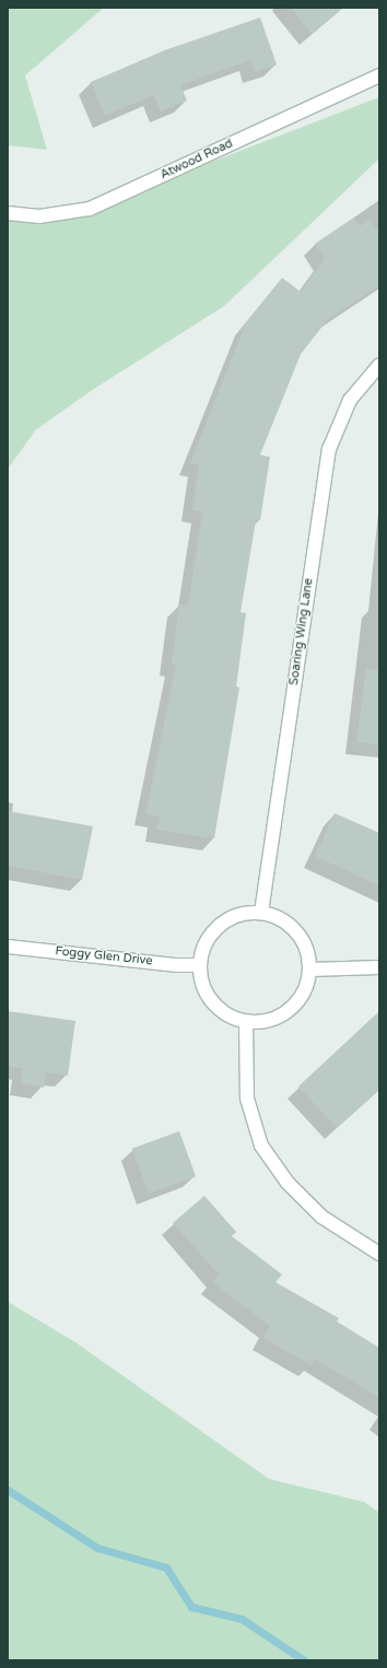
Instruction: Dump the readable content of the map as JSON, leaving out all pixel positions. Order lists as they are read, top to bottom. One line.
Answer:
{"streets":{"street":["Atwood Road","Soaring Wing Lane","Foggy Glen Drive"]},"crossings":[["Soaring Wing Lane","Foggy Glen Drive"]]}
